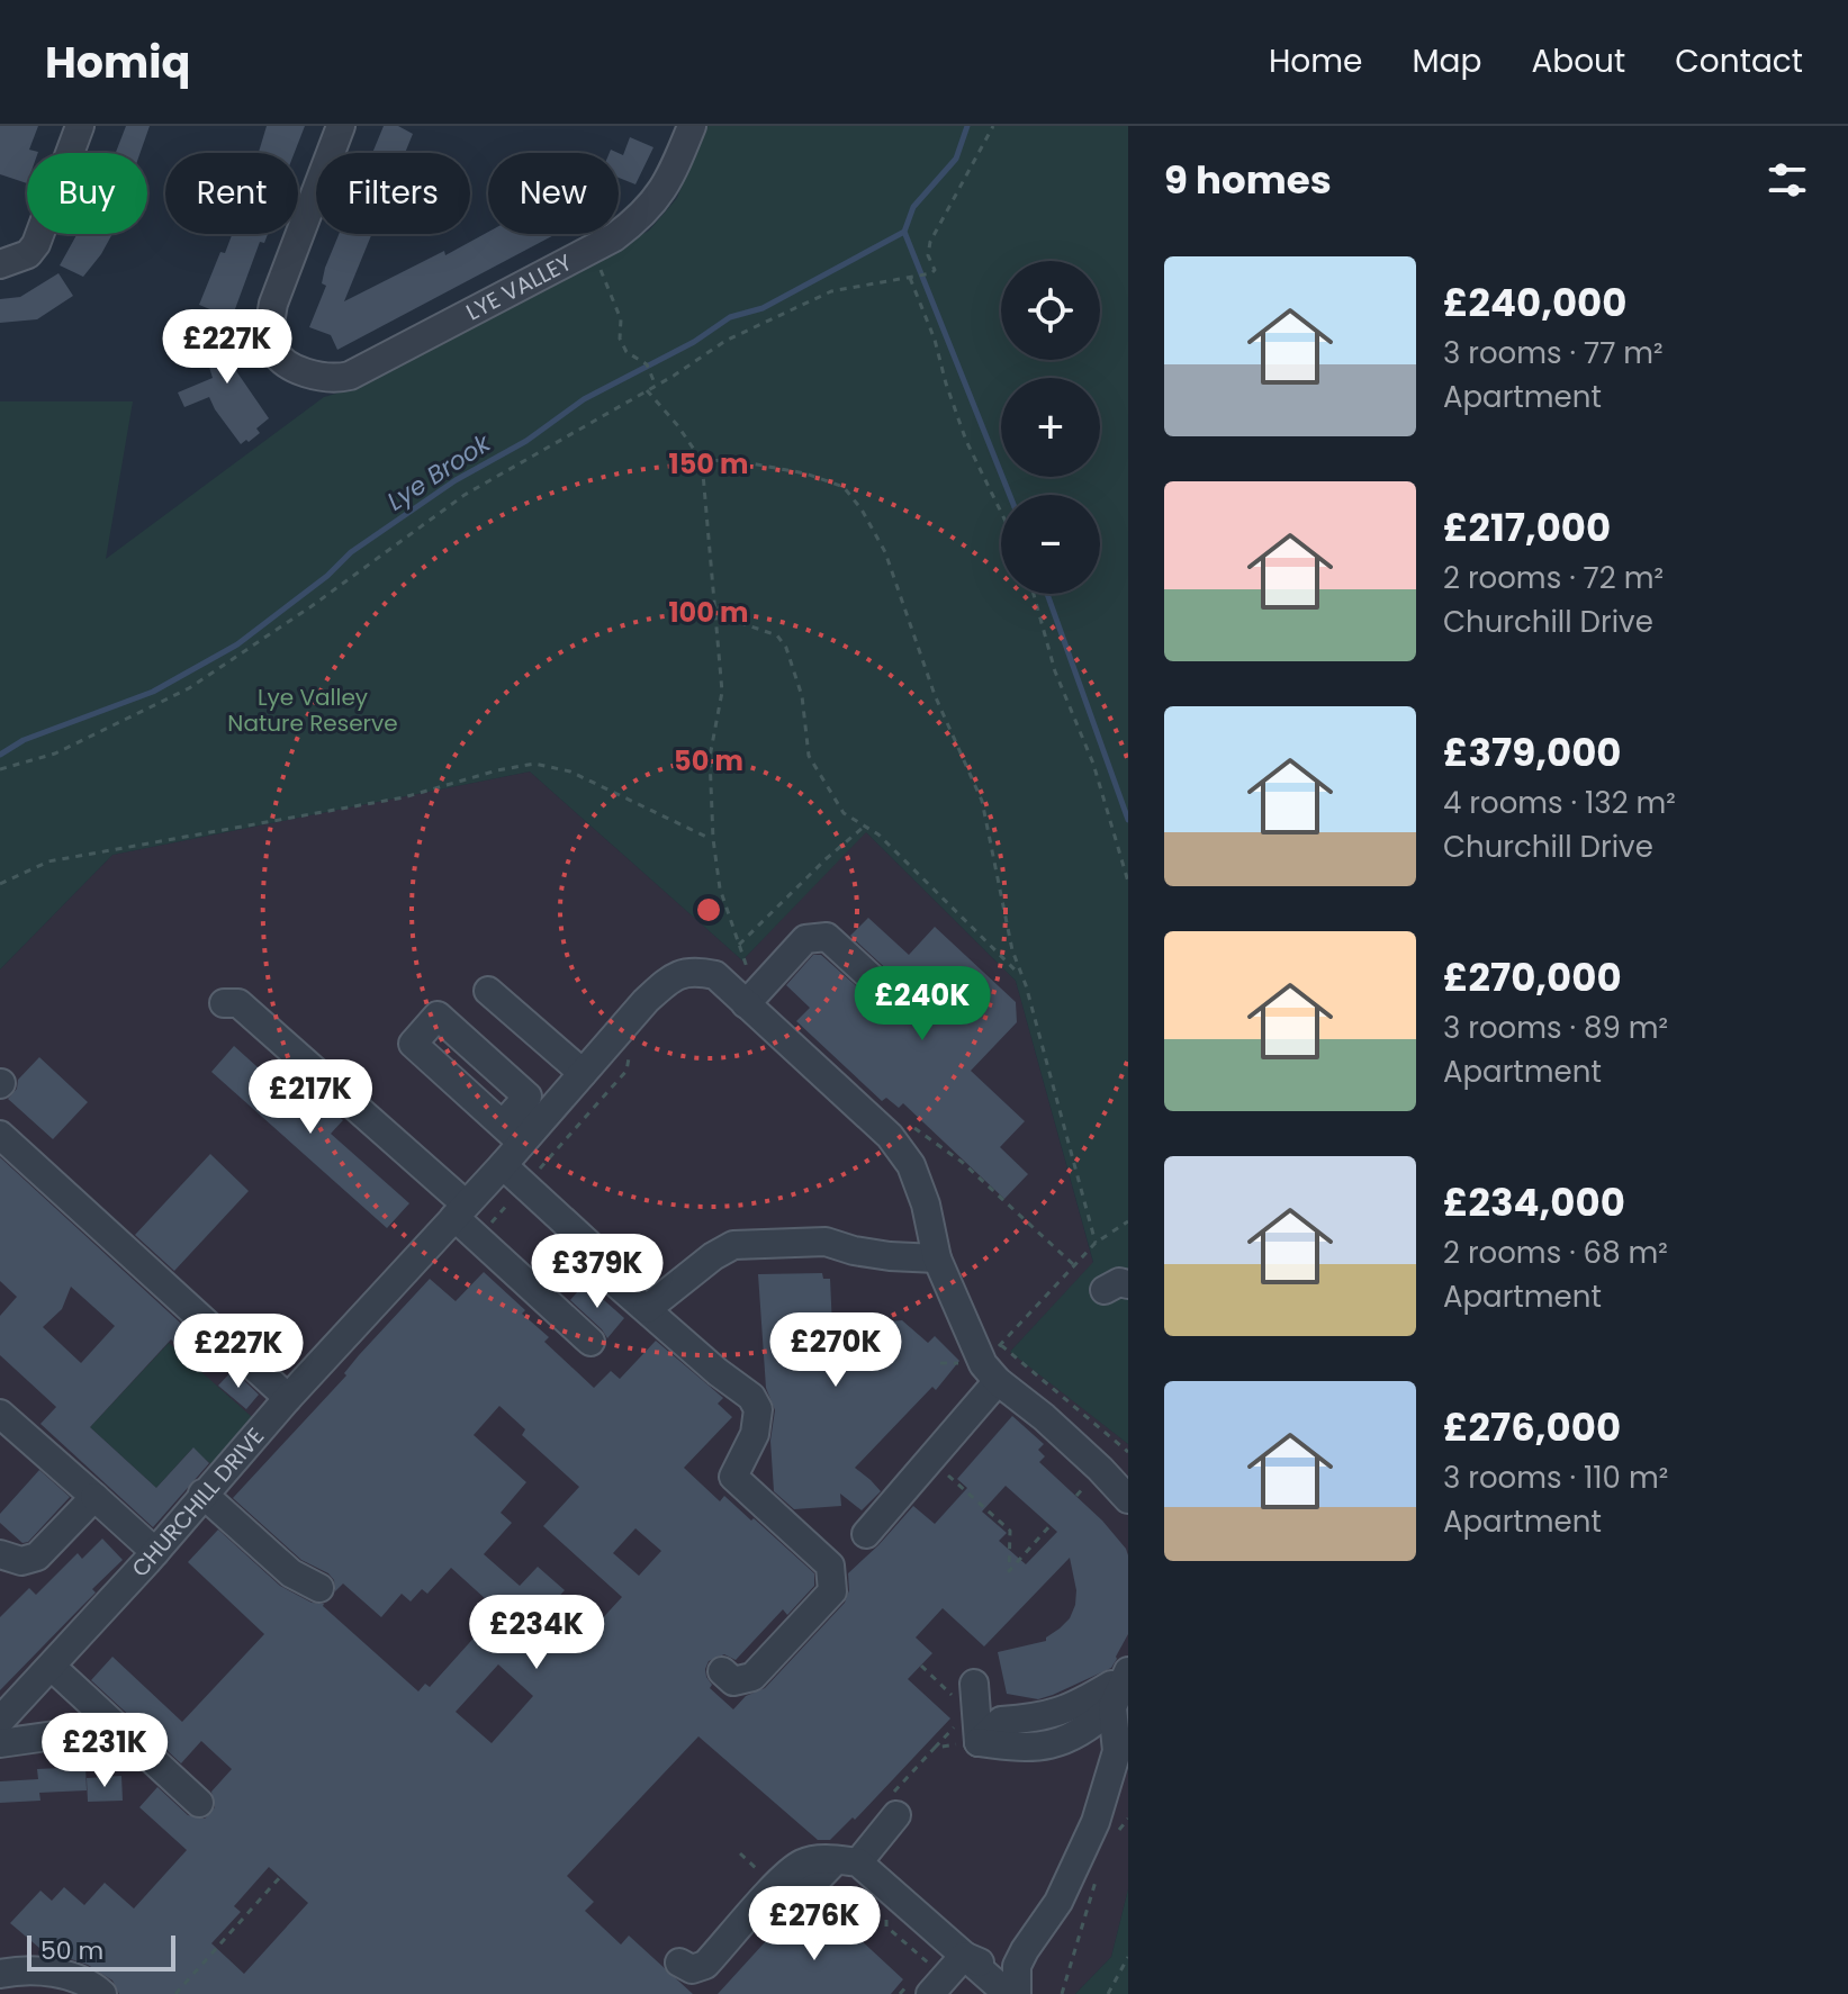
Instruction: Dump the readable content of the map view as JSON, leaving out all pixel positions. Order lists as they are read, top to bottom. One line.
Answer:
{"streets":{"street":["LYE VALLEY","CHURCHILL DRIVE"]},"water":["Lye Brook"],"parks":["Lye Valley Nature Reserve"],"scale_bar":"50 m","page":{"header":"Homiq","nav":["Home","Map","About","Contact"],"heading":"9 homes","chip":["Buy","Rent","Filters","New"],"list":[{"name":"£240,000","note":"3 rooms · 77 m² · Apartment"},{"name":"£217,000","note":"2 rooms · 72 m² · Churchill Drive"},{"name":"£379,000","note":"4 rooms · 132 m² · Churchill Drive"},{"name":"£270,000","note":"3 rooms · 89 m² · Apartment"},{"name":"£234,000","note":"2 rooms · 68 m² · Apartment"},{"name":"£276,000","note":"3 rooms · 110 m² · Apartment"}],"map_buttons":["+","−"],"price":["£227K","£240K","£217K","£379K","£270K","£227K","£234K","£231K","£276K"],"scale":"50 m"},"rings":["150 m","100 m","50 m"]}
